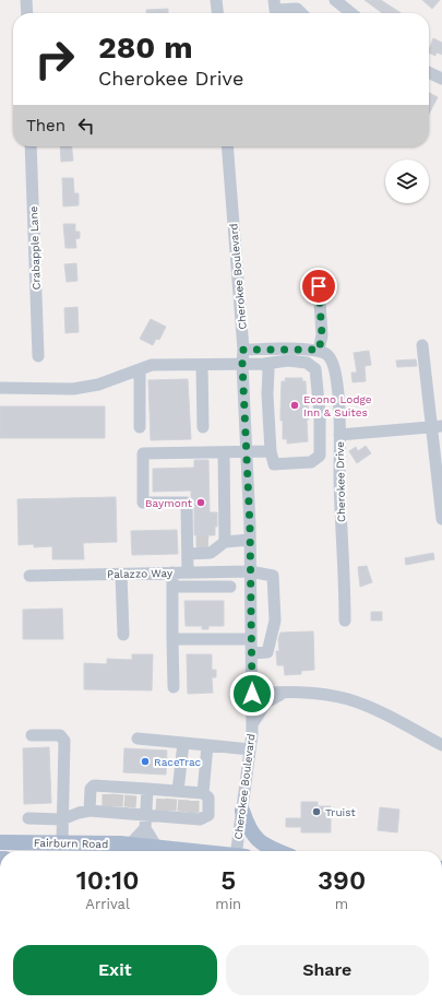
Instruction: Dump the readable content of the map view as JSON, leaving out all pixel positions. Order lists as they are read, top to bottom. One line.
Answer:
{"streets":{"main road":["Fairburn Road"],"street":["Crabapple Lane","Cherokee Boulevard","Cherokee Drive","Palazzo Way"]},"crossings":[["Cherokee Boulevard","Palazzo Way"]],"places":["Econo Lodge Inn & Suites","Baymont","RaceTrac","Truist"],"page":{"turn":["280 m","Cherokee Drive"],"then":"Then","eta":["10:10","Arrival","5","min","390","m"],"buttons":["Exit","Share"]}}
